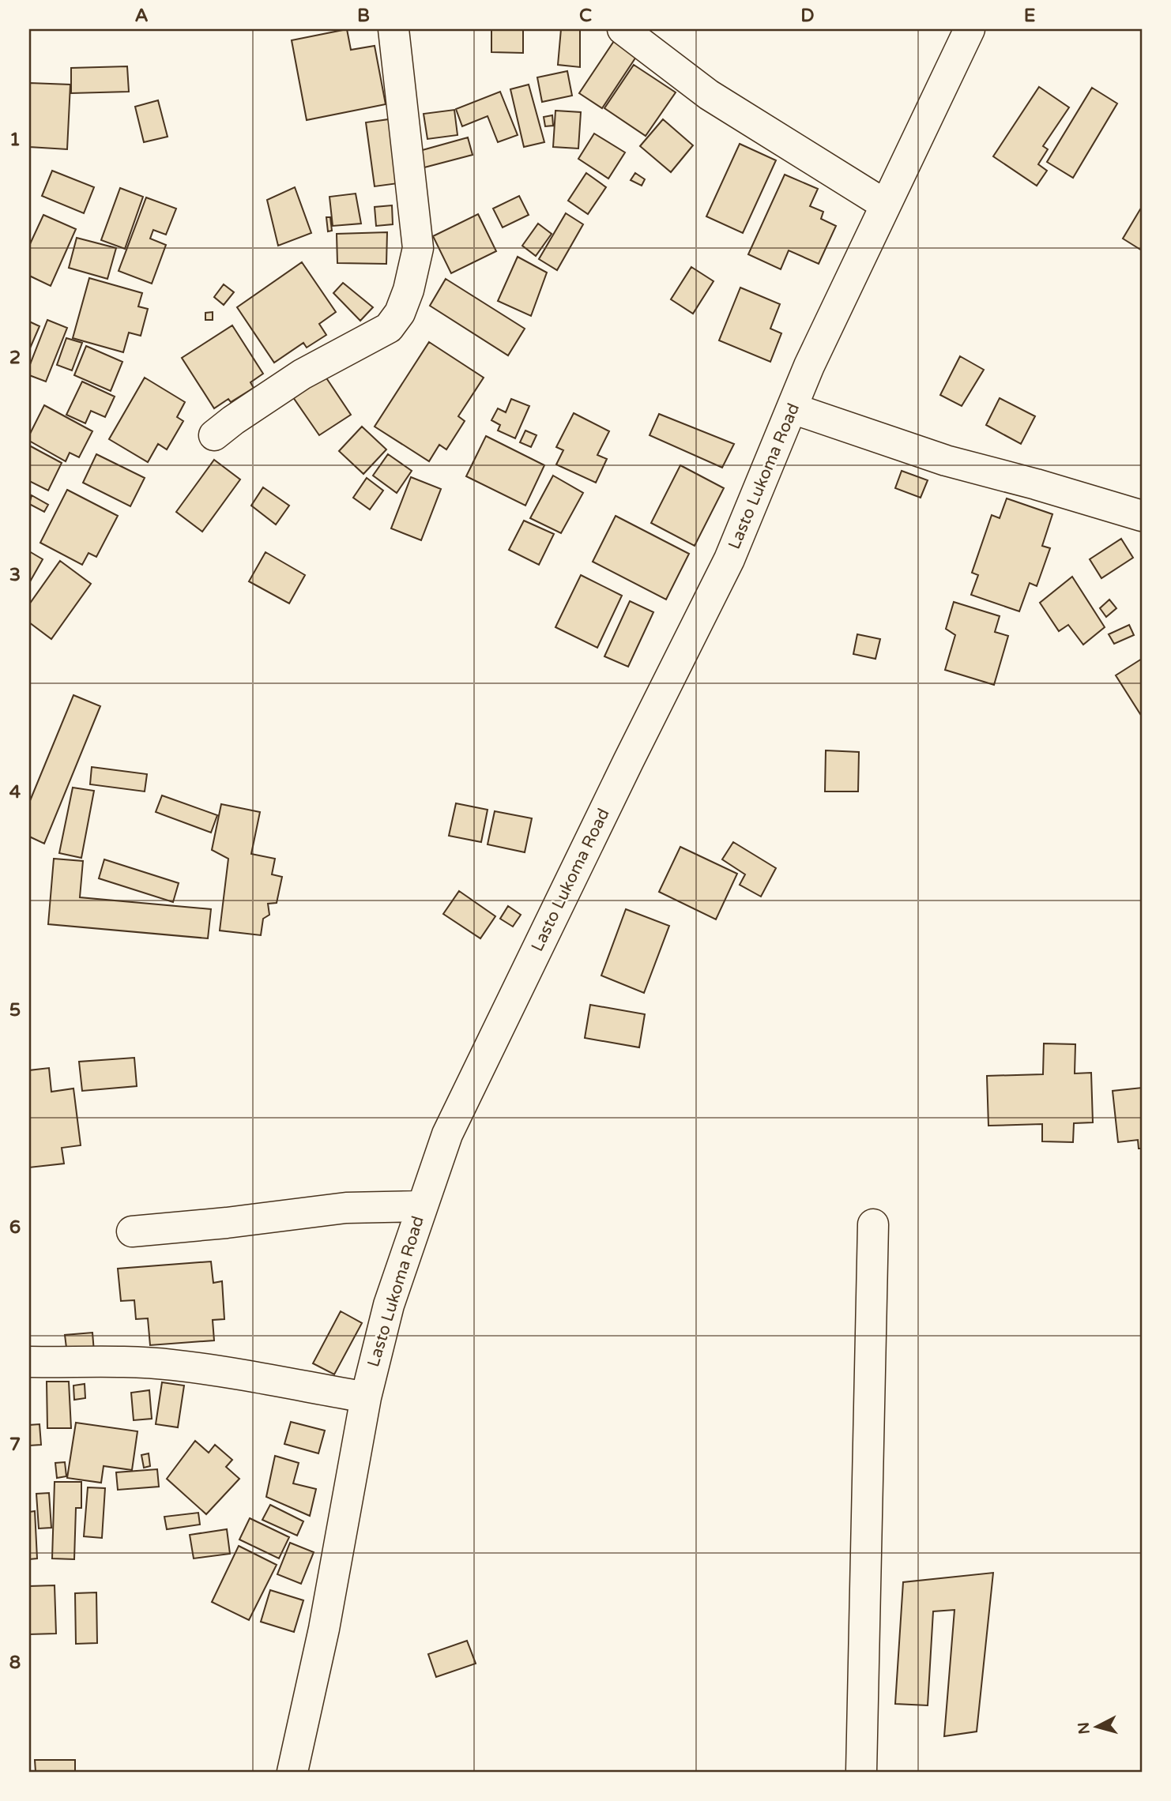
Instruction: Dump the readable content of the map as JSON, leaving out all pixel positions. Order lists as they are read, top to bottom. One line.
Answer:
{"streets":{"street":["Lasto Lukoma Road"]},"north":"left","grid":{"columns":["A","B","C","D","E"],"rows":["1","2","3","4","5","6","7","8"]}}
